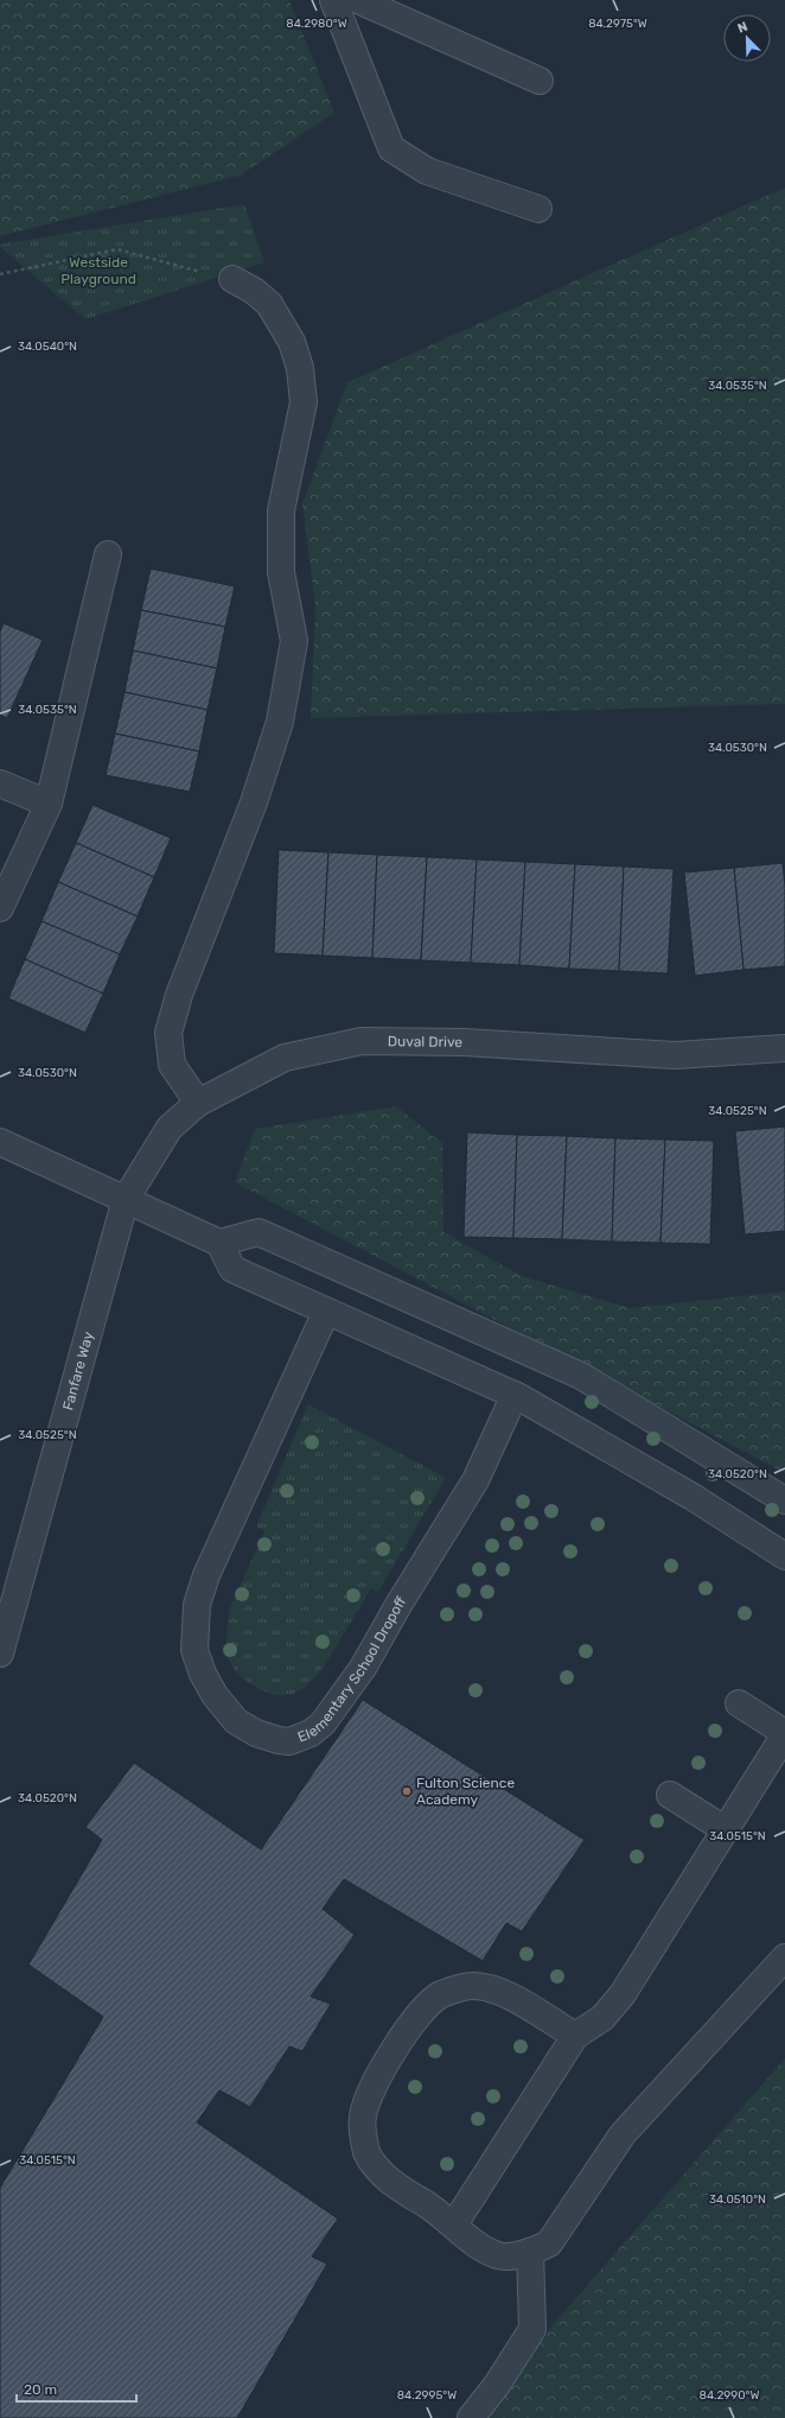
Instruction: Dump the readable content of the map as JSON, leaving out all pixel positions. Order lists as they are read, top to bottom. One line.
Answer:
{"streets":{"street":["Duval Drive","Fanfare Way","Elementary School Dropoff"]},"crossings":[["Duval Drive","Fanfare Way"]],"parks":["Westside Playground"],"places":["Fulton Science Academy"],"scale_bar":"20 m","north":"top left","coordinates":["84.2980°W","84.2975°W","34.0540°N","34.0535°N","34.0530°N","34.0525°N","34.0520°N","34.0515°N","34.0510°N","84.2995°W","84.2990°W"]}
